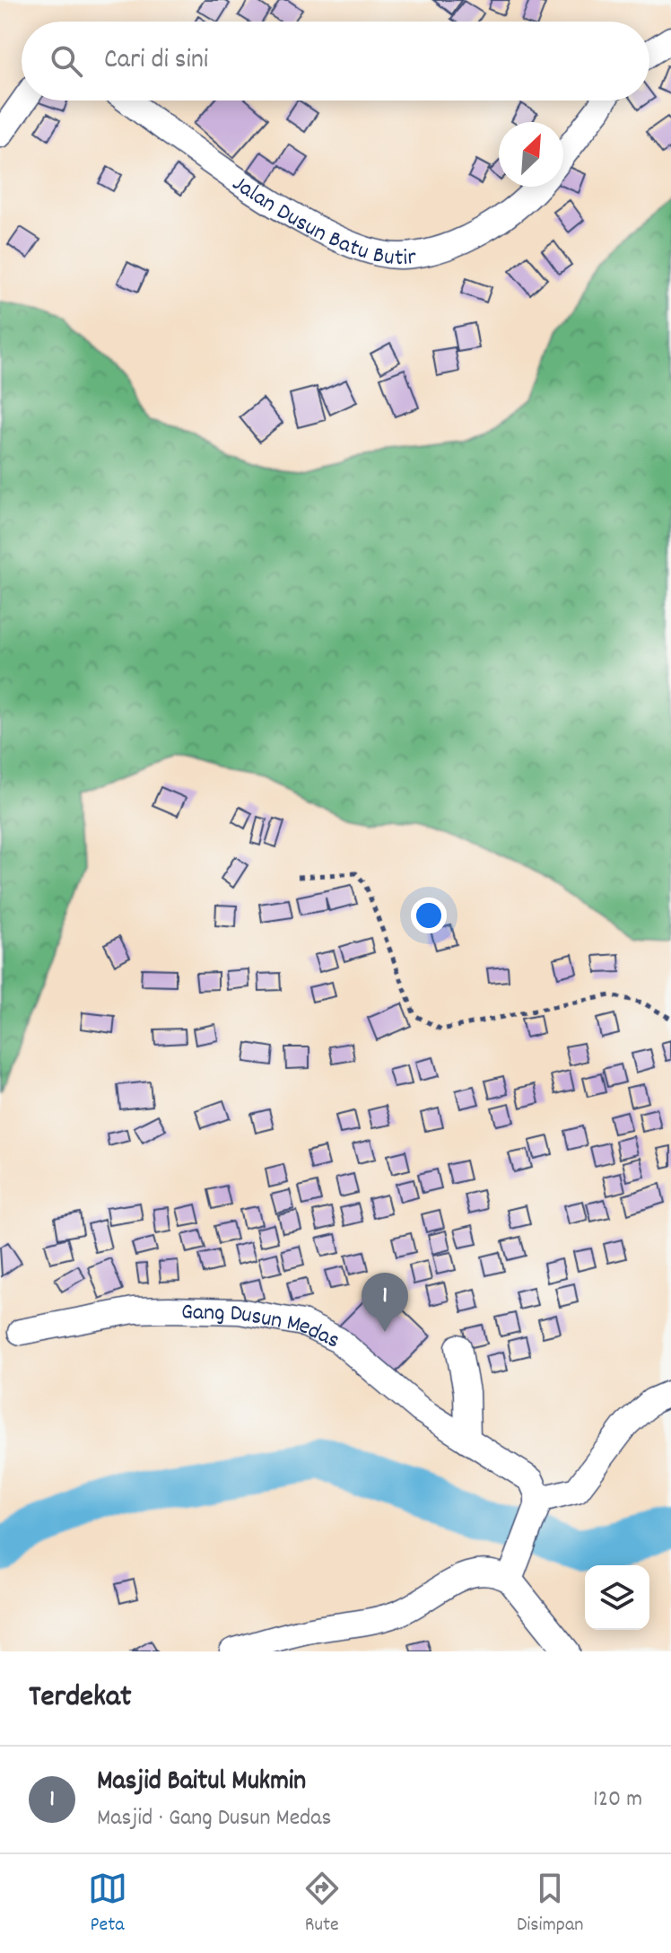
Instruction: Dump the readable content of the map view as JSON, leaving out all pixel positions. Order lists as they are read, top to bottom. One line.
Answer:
{"streets":{"street":["Jalan Dusun Batu Butir","Gang Dusun Medas"]},"north":"top right","page":{"search":"Cari di sini","pins":"1","heading":"Terdekat","list":[{"mark":"1","name":"Masjid Baitul Mukmin","note":"Masjid · Gang Dusun Medas","value":"120 m"}],"nav":["Peta","Rute","Disimpan"]}}
